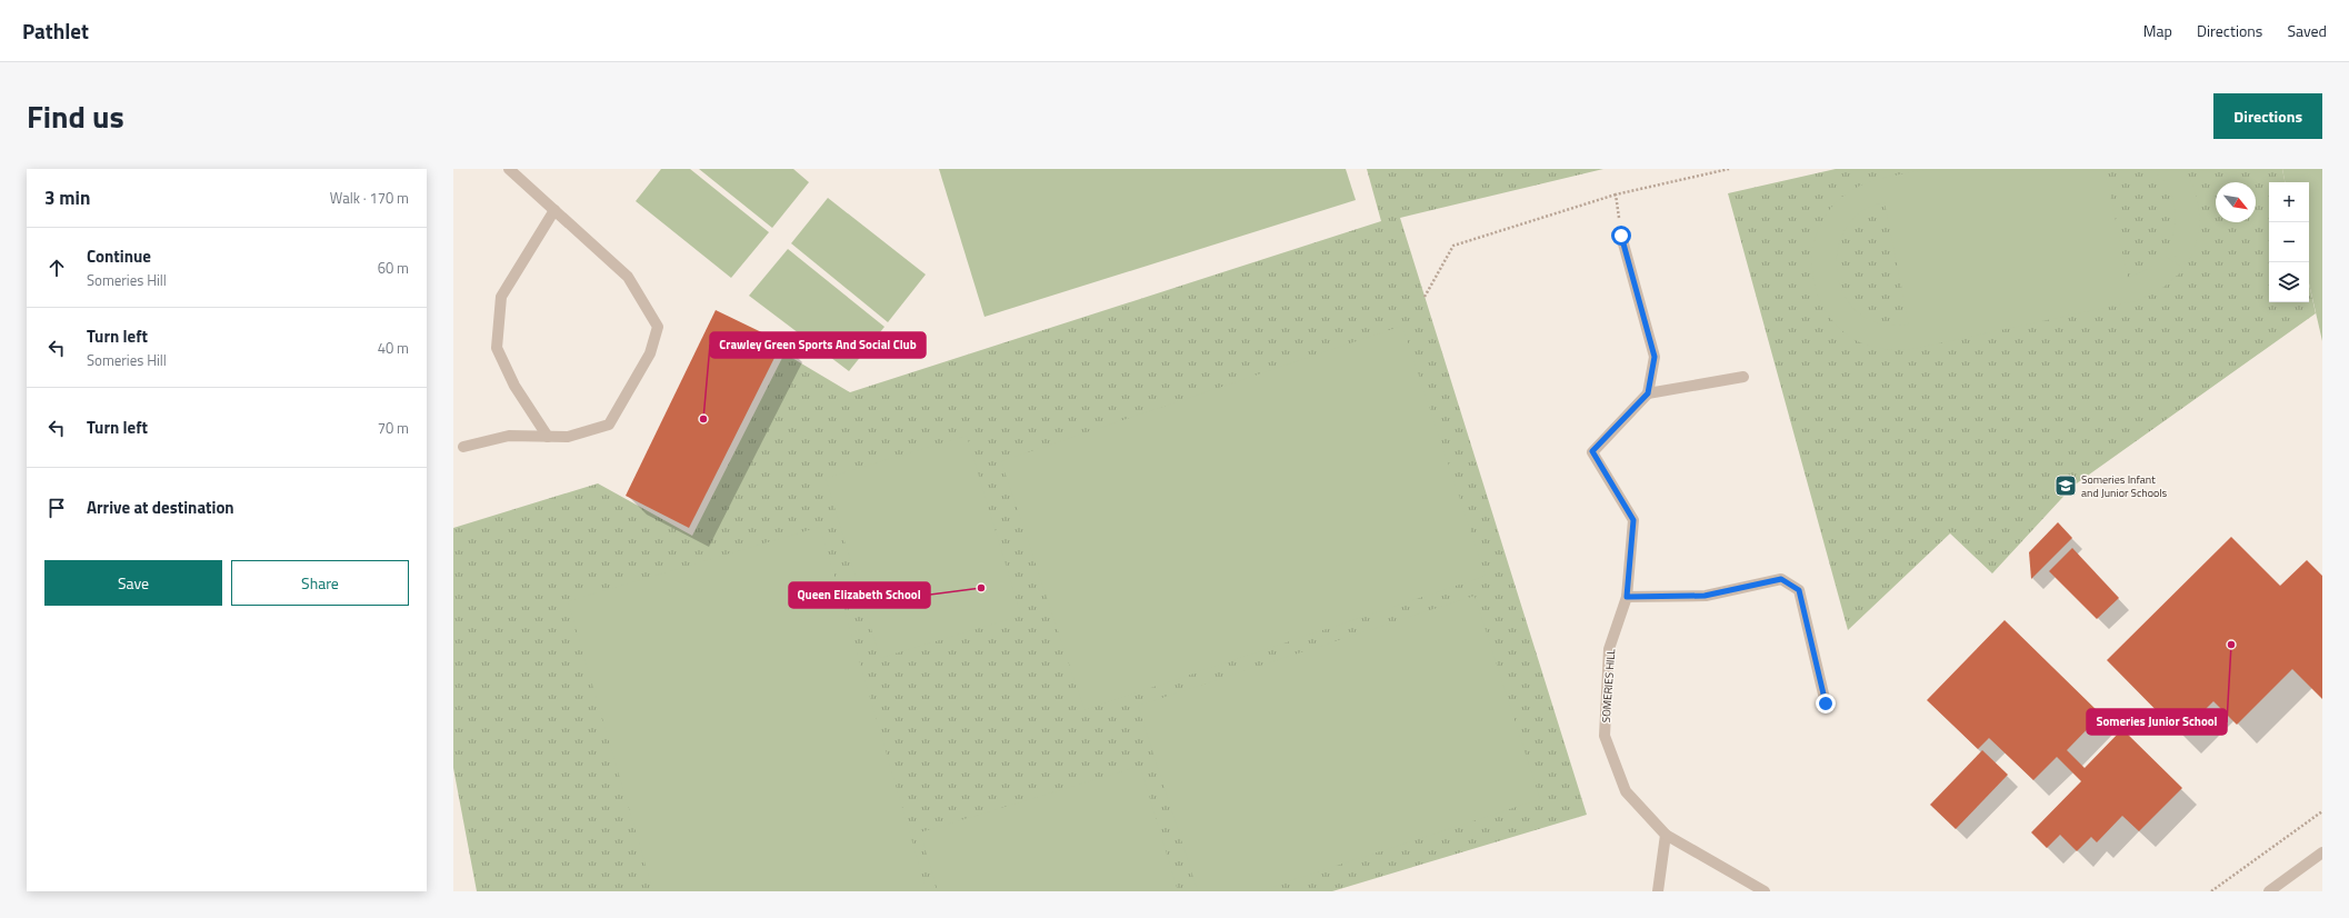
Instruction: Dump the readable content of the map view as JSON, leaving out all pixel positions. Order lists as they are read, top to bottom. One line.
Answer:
{"streets":{"street":["SOMERIES HILL"]},"places":{"other":["Crawley Green Sports And Social Club","Queen Elizabeth School","Someries Junior School"],"school or university":["Someries Infant and Junior Schools"]},"north":"bottom right","page":{"header":"Pathlet","nav":["Map","Directions","Saved"],"title":"Find us","buttons":["Directions",["Save","Share"]],"heading":["3 min","Walk · 170 m"],"map_buttons":["+","−"],"list":[["Continue","Someries Hill","60 m"],["Turn left","Someries Hill","40 m"],["Turn left","70 m"],"Arrive at destination"]}}
